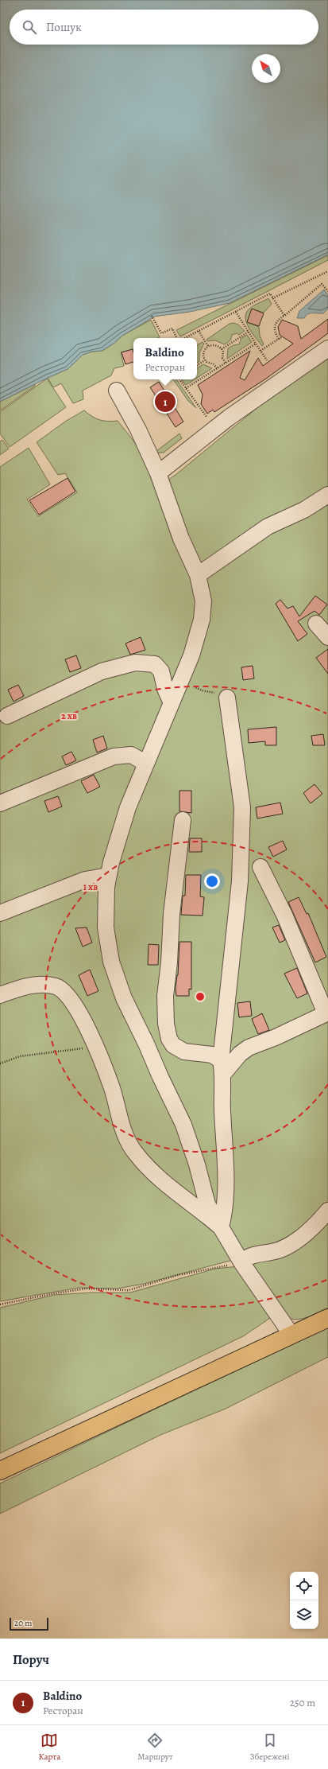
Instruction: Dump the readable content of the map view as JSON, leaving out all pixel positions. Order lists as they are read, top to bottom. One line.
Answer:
{"scale_bar":"20 m","north":"top left","page":{"search":"Пошук","popup":["Baldino","Ресторан"],"pins":"1","scale":"20 m","heading":"Поруч","list":[{"mark":"1","name":"Baldino","note":"Ресторан","value":"250 m"}],"nav":["Карта","Маршрут","Збережені"]},"rings":["2 хв","1 хв"]}
